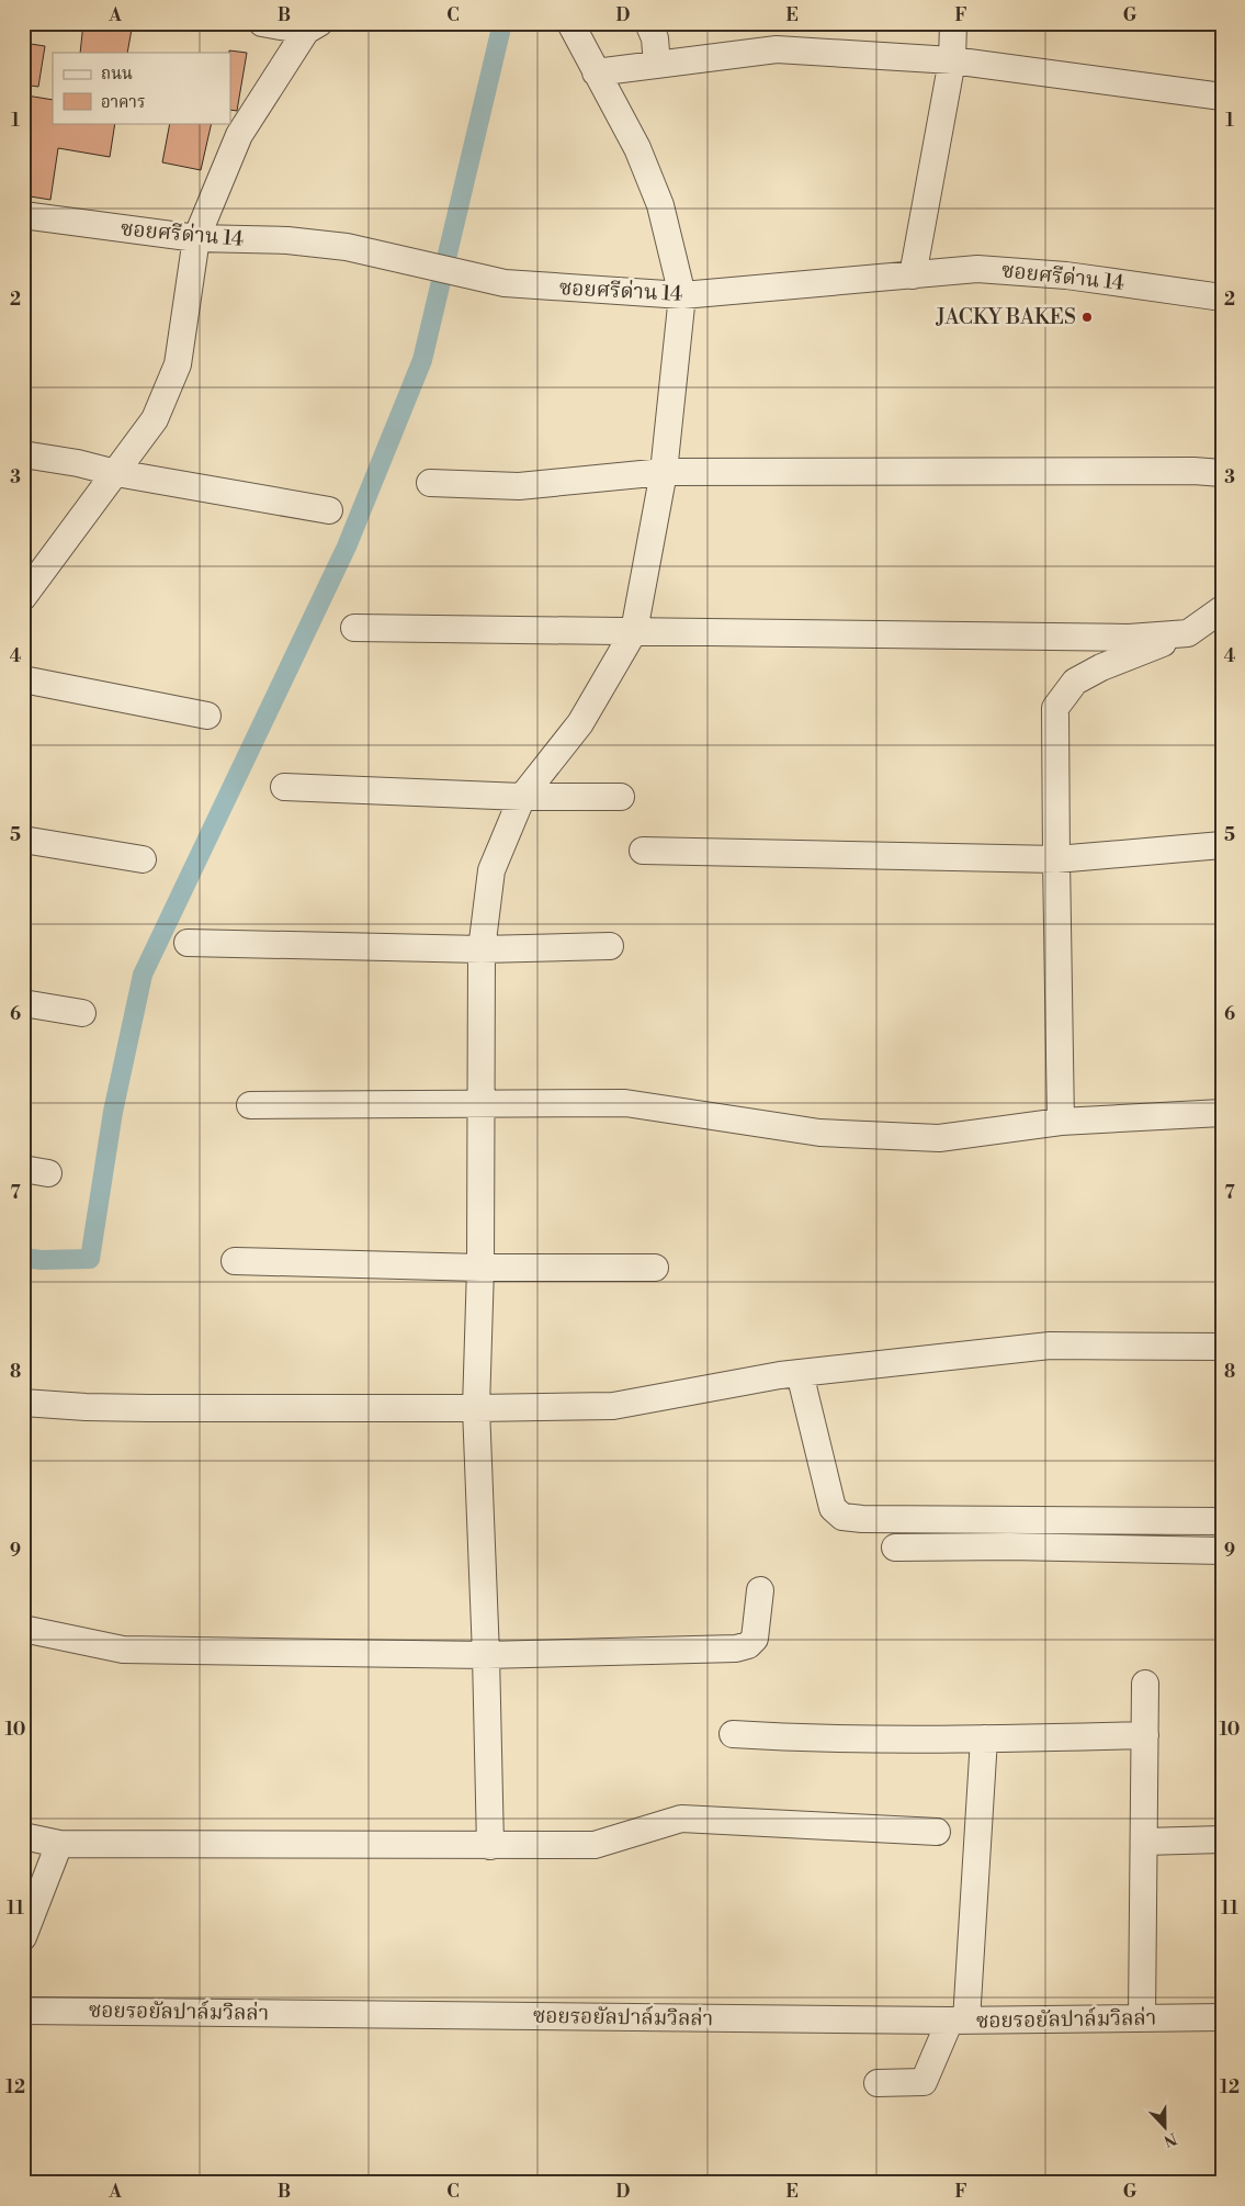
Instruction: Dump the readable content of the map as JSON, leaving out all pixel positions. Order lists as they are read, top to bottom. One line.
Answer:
{"streets":{"street":["ซอยศรีด่าน 14","ซอยรอยัลปาล์มวิลล่า"]},"places":["JACKY BAKES"],"legend":["ถนน","อาคาร"],"north":"bottom","grid":{"columns":["A","B","C","D","E","F","G"],"rows":["1","2","3","4","5","6","7","8","9","10","11","12"]}}
